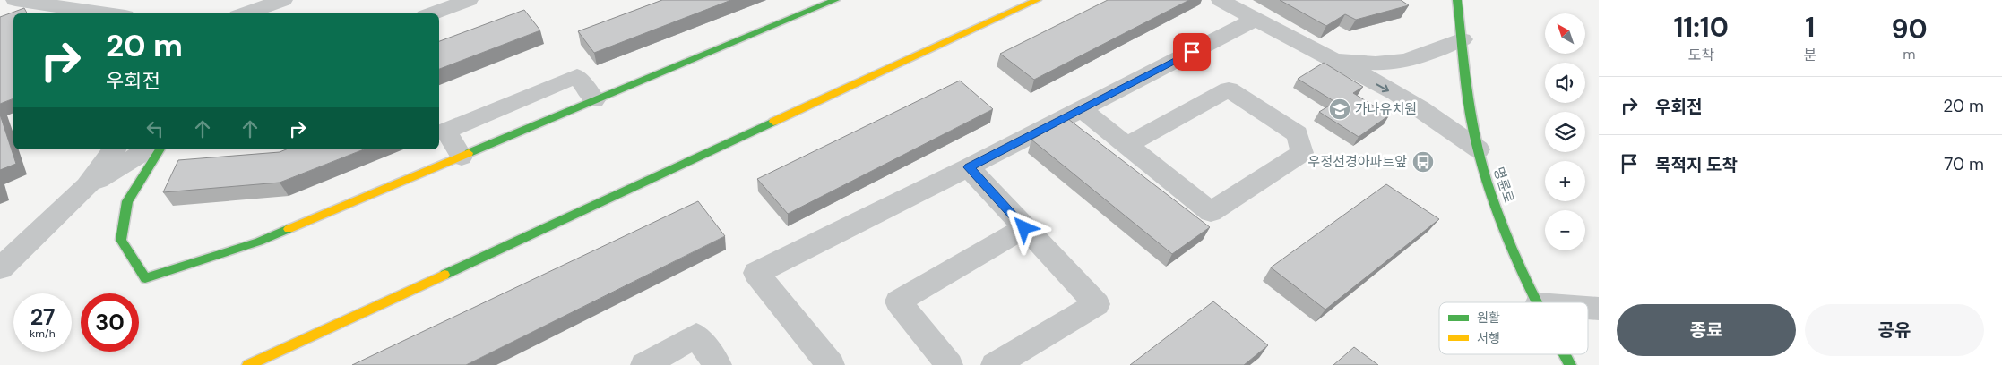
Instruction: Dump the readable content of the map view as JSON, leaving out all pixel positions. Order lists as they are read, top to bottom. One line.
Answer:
{"streets":{"street":["명륜로"]},"places":{"school or university":["가나유치원"],"bus stop":["우정선경아파트앞"]},"legend":["원활","서행"],"north":"top left","page":{"eta":["11:10","도착","1","분","90","m"],"map_buttons":["+","−"],"turn":["20 m","우회전"],"list":[{"name":"우회전","value":"20 m"},{"name":"목적지 도착","value":"70 m"}],"speed":"27 km/h","limit":"30","buttons":["종료","공유"]}}
